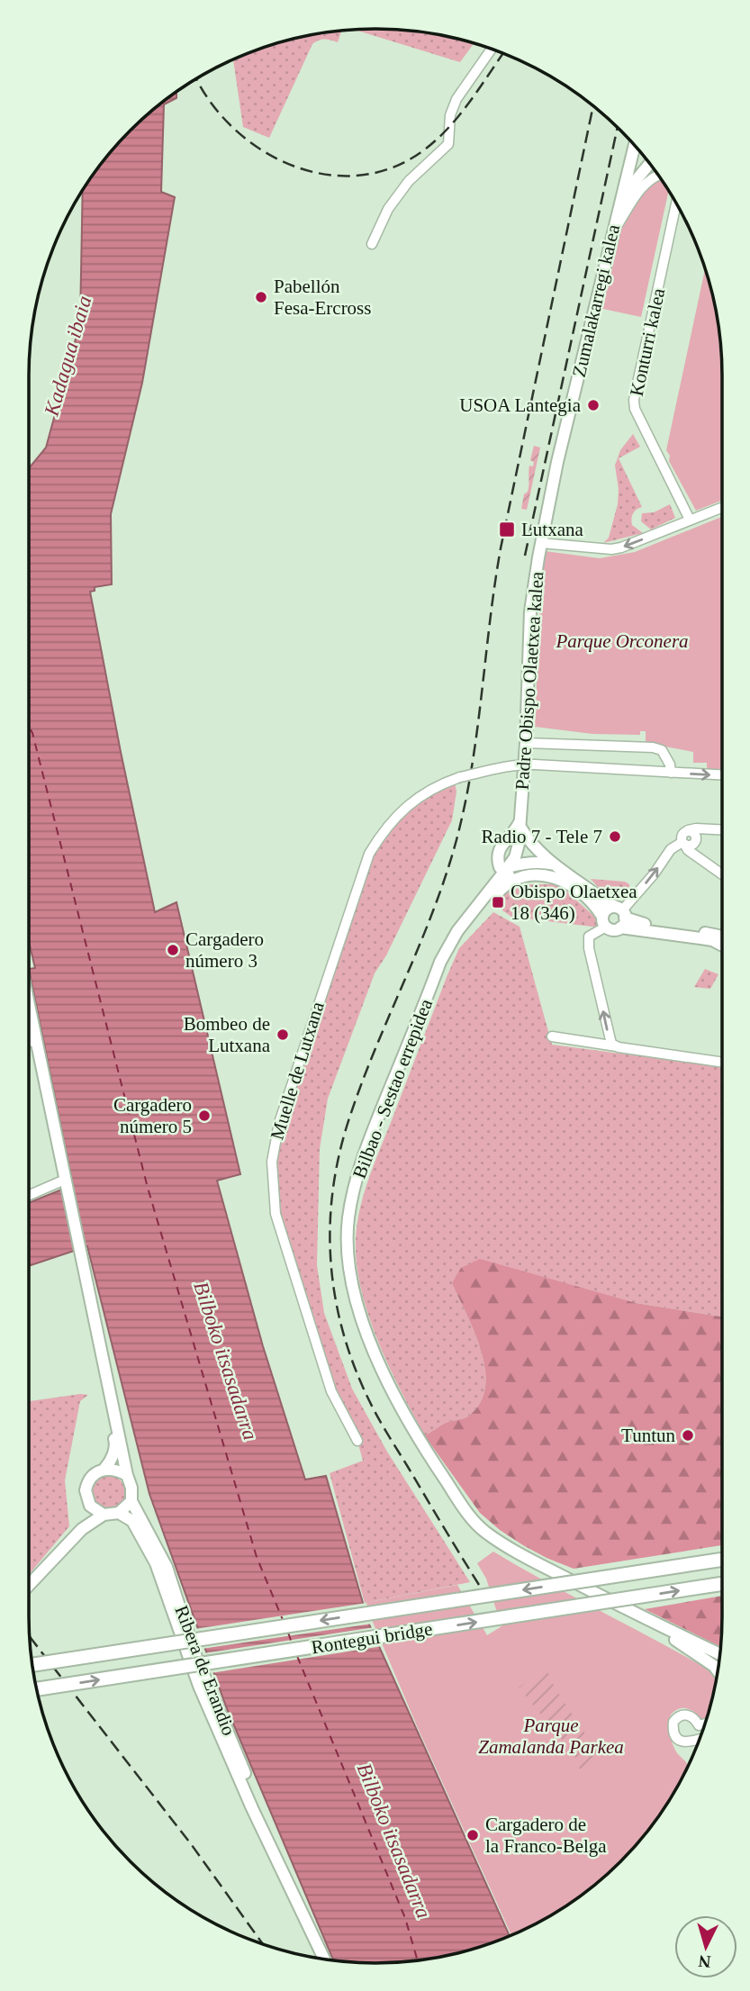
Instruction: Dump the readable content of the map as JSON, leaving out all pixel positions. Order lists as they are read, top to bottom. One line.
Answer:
{"streets":{"highway":["Rontegui bridge"],"main road":["Zumalakarregi kalea","Padre Obispo Olaetxea kalea","Bilbao - Sestao errepidea","Ribera de Erandio"],"street":["Konturri kalea","Muelle de Lutxana"]},"crossings":[["Zumalakarregi kalea","Padre Obispo Olaetxea kalea"],["Padre Obispo Olaetxea kalea","Bilbao - Sestao errepidea"]],"water":["Kadagua ibaia","Bilboko itsasadarra"],"parks":["Parque Orconera","Parque Zamalanda Parkea"],"places":{"other":["Pabellón Fesa-Ercross","USOA Lantegia","Radio 7 - Tele 7","Cargadero número 3","Bombeo de Lutxana","Cargadero número 5","Tuntun","Cargadero de la Franco-Belga"],"transit":["Lutxana","Obispo Olaetxea 18 (346)"]},"north":"bottom"}
